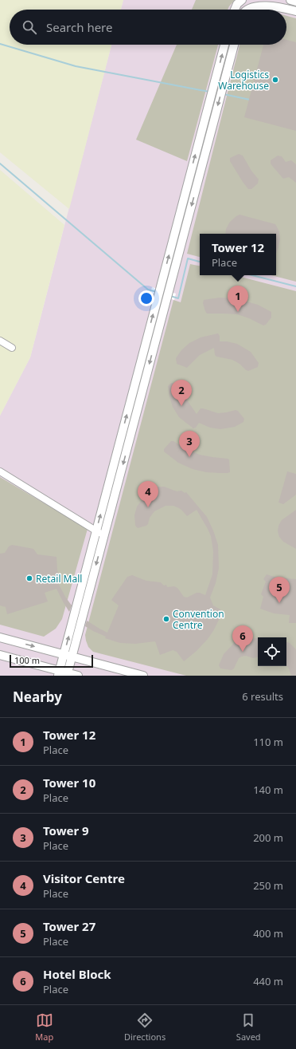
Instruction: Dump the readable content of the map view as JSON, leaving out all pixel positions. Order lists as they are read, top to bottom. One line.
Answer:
{"places":["Logistics Warehouse","Retail Mall","Convention Centre"],"scale_bar":"100 m","page":{"search":"Search here","popup":["Tower 12","Place"],"pins":["1","2","3","4","5","6"],"scale":"100 m","heading":["Nearby","6 results"],"list":[{"mark":"1","name":"Tower 12","note":"Place","value":"110 m"},{"mark":"2","name":"Tower 10","note":"Place","value":"140 m"},{"mark":"3","name":"Tower 9","note":"Place","value":"200 m"},{"mark":"4","name":"Visitor Centre","note":"Place","value":"250 m"},{"mark":"5","name":"Tower 27","note":"Place","value":"400 m"},{"mark":"6","name":"Hotel Block","note":"Place","value":"440 m"}],"nav":["Map","Directions","Saved"]}}
